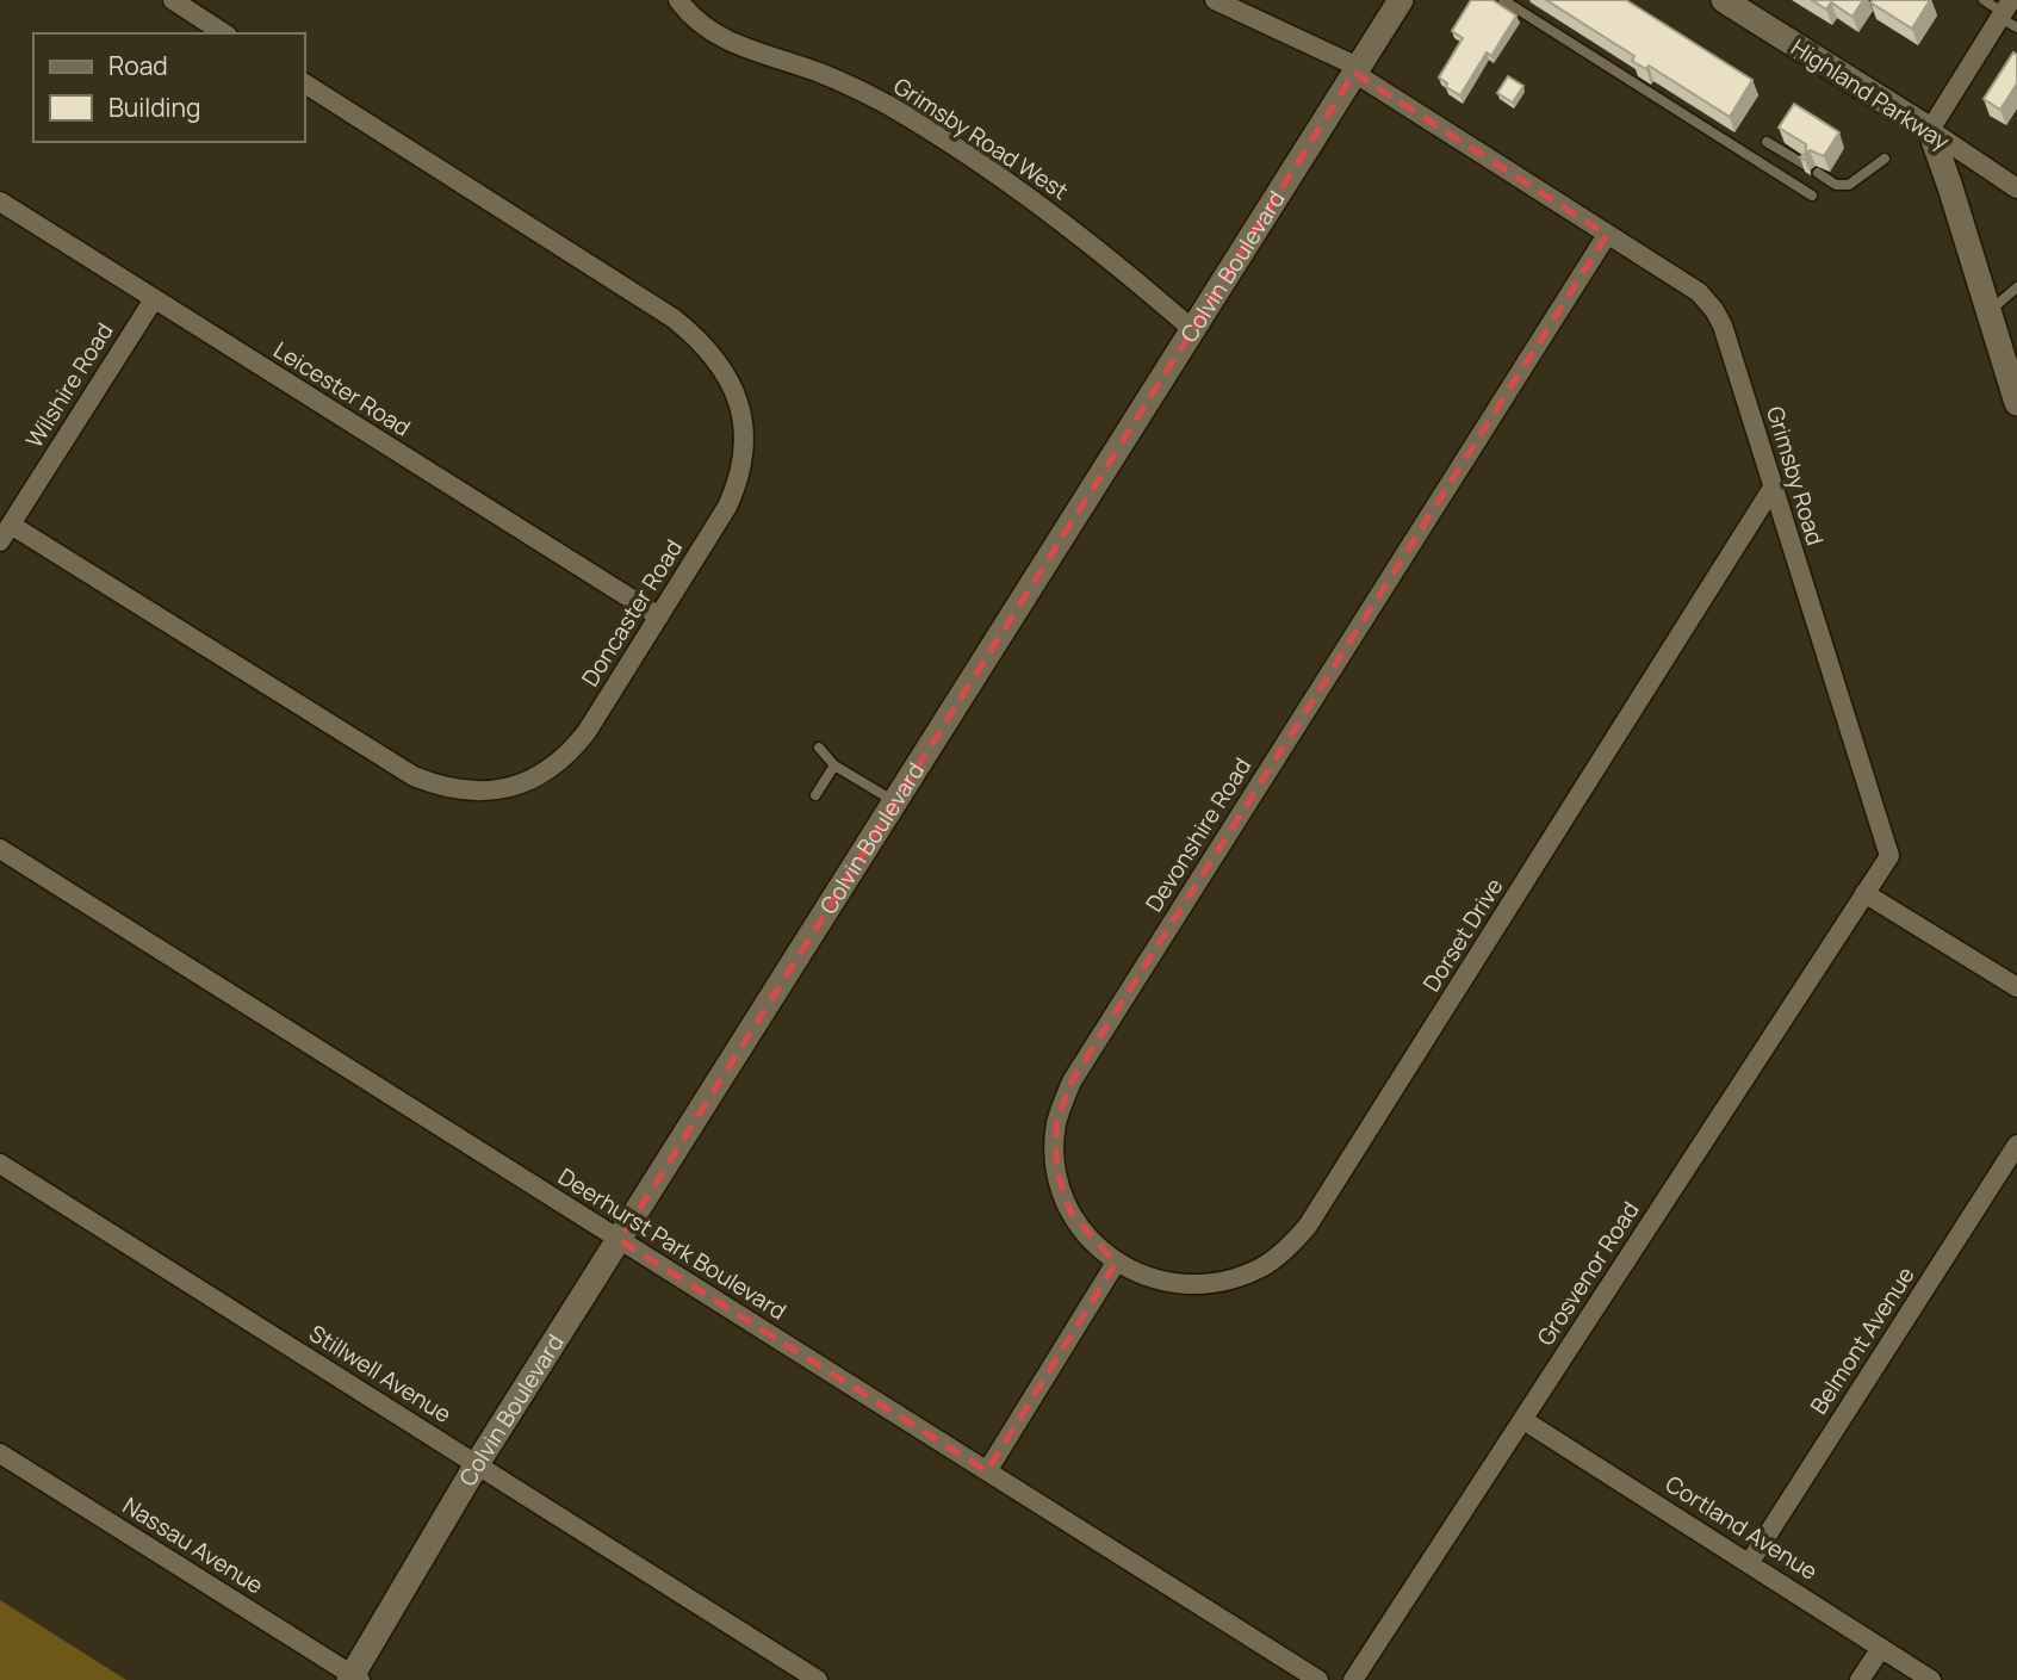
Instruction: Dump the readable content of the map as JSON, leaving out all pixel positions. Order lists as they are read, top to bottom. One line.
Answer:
{"streets":{"street":["Highland Parkway","Grimsby Road West","Colvin Boulevard","Wilshire Road","Leicester Road","Grimsby Road","Doncaster Road","Devonshire Road","Dorset Drive","Deerhurst Park Boulevard","Grosvenor Road","Belmont Avenue","Stillwell Avenue","Cortland Avenue","Nassau Avenue"]},"crossings":[["Grimsby Road West","Colvin Boulevard"],["Colvin Boulevard","Grimsby Road"],["Colvin Boulevard","Deerhurst Park Boulevard"],["Colvin Boulevard","Stillwell Avenue"],["Colvin Boulevard","Nassau Avenue"],["Wilshire Road","Leicester Road"],["Wilshire Road","Doncaster Road"],["Leicester Road","Doncaster Road"],["Grimsby Road","Devonshire Road"],["Grimsby Road","Dorset Drive"],["Grimsby Road","Grosvenor Road"],["Devonshire Road","Dorset Drive"],["Grosvenor Road","Cortland Avenue"],["Belmont Avenue","Cortland Avenue"]],"legend":["Road","Building"]}
